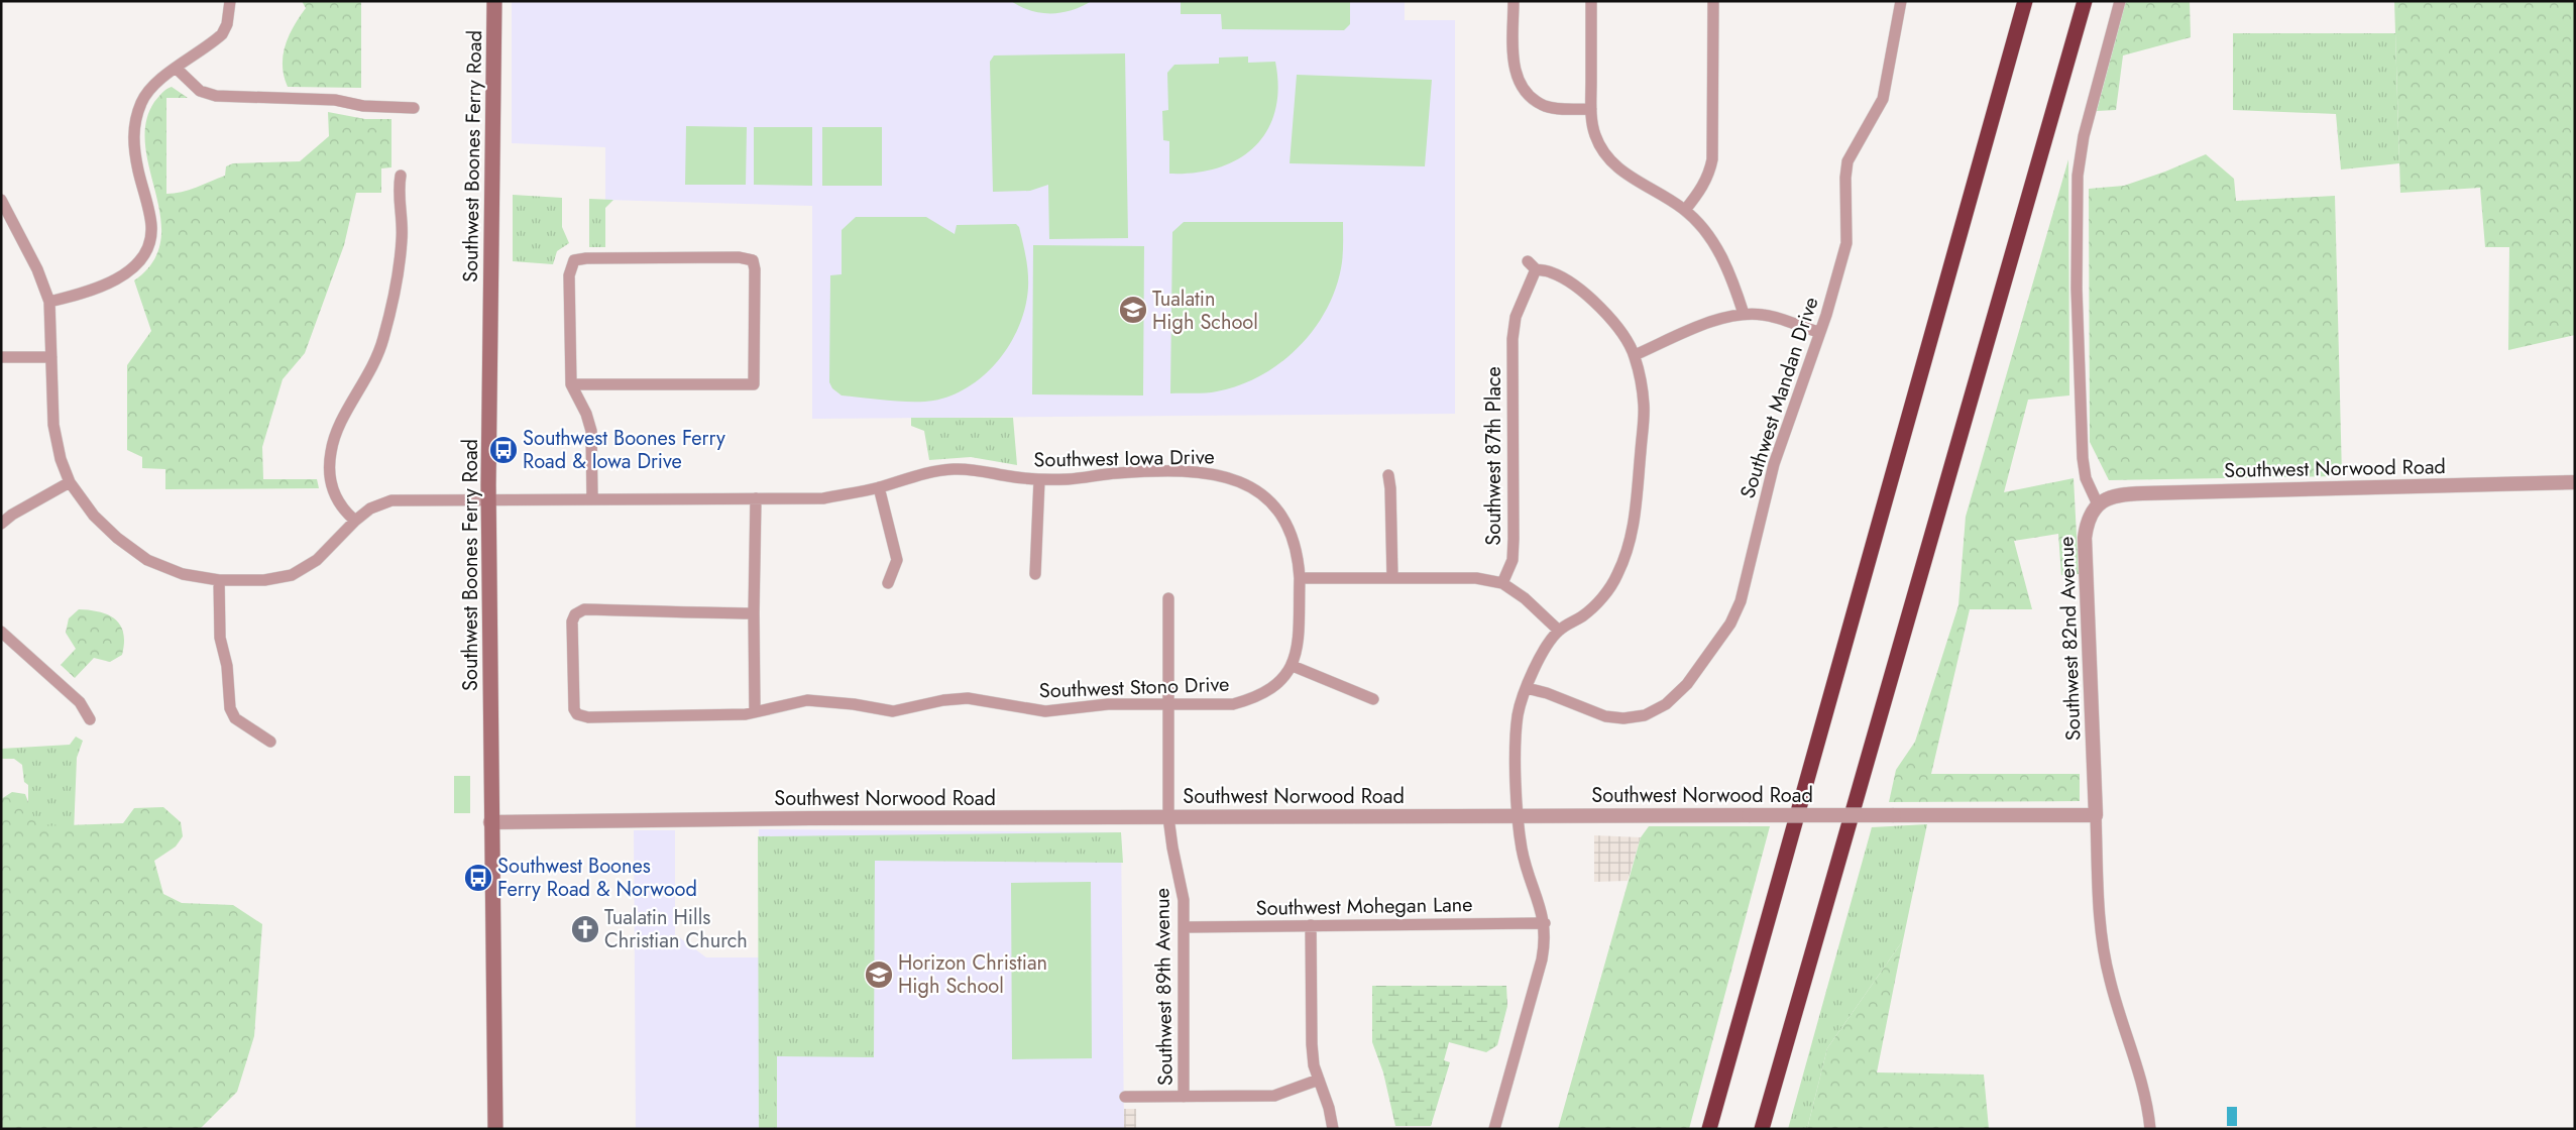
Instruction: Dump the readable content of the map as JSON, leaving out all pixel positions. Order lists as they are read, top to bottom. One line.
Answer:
{"streets":{"main road":["Southwest Boones Ferry Road"],"street":["Southwest Mandan Drive","Southwest 87th Place","Southwest Iowa Drive","Southwest Norwood Road","Southwest 82nd Avenue","Southwest Stono Drive","Southwest Mohegan Lane","Southwest 89th Avenue"]},"crossings":[["Southwest Boones Ferry Road","Southwest Iowa Drive"],["Southwest Boones Ferry Road","Southwest Norwood Road"],["Southwest Iowa Drive","Southwest Stono Drive"],["Southwest Norwood Road","Southwest 82nd Avenue"],["Southwest Norwood Road","Southwest 89th Avenue"],["Southwest Stono Drive","Southwest 89th Avenue"],["Southwest Mohegan Lane","Southwest 89th Avenue"]],"places":{"school or university":["Tualatin High School","Horizon Christian High School"],"bus stop":["Southwest Boones Ferry Road & Iowa Drive","Southwest Boones Ferry Road & Norwood"],"church":["Tualatin Hills Christian Church"]}}
